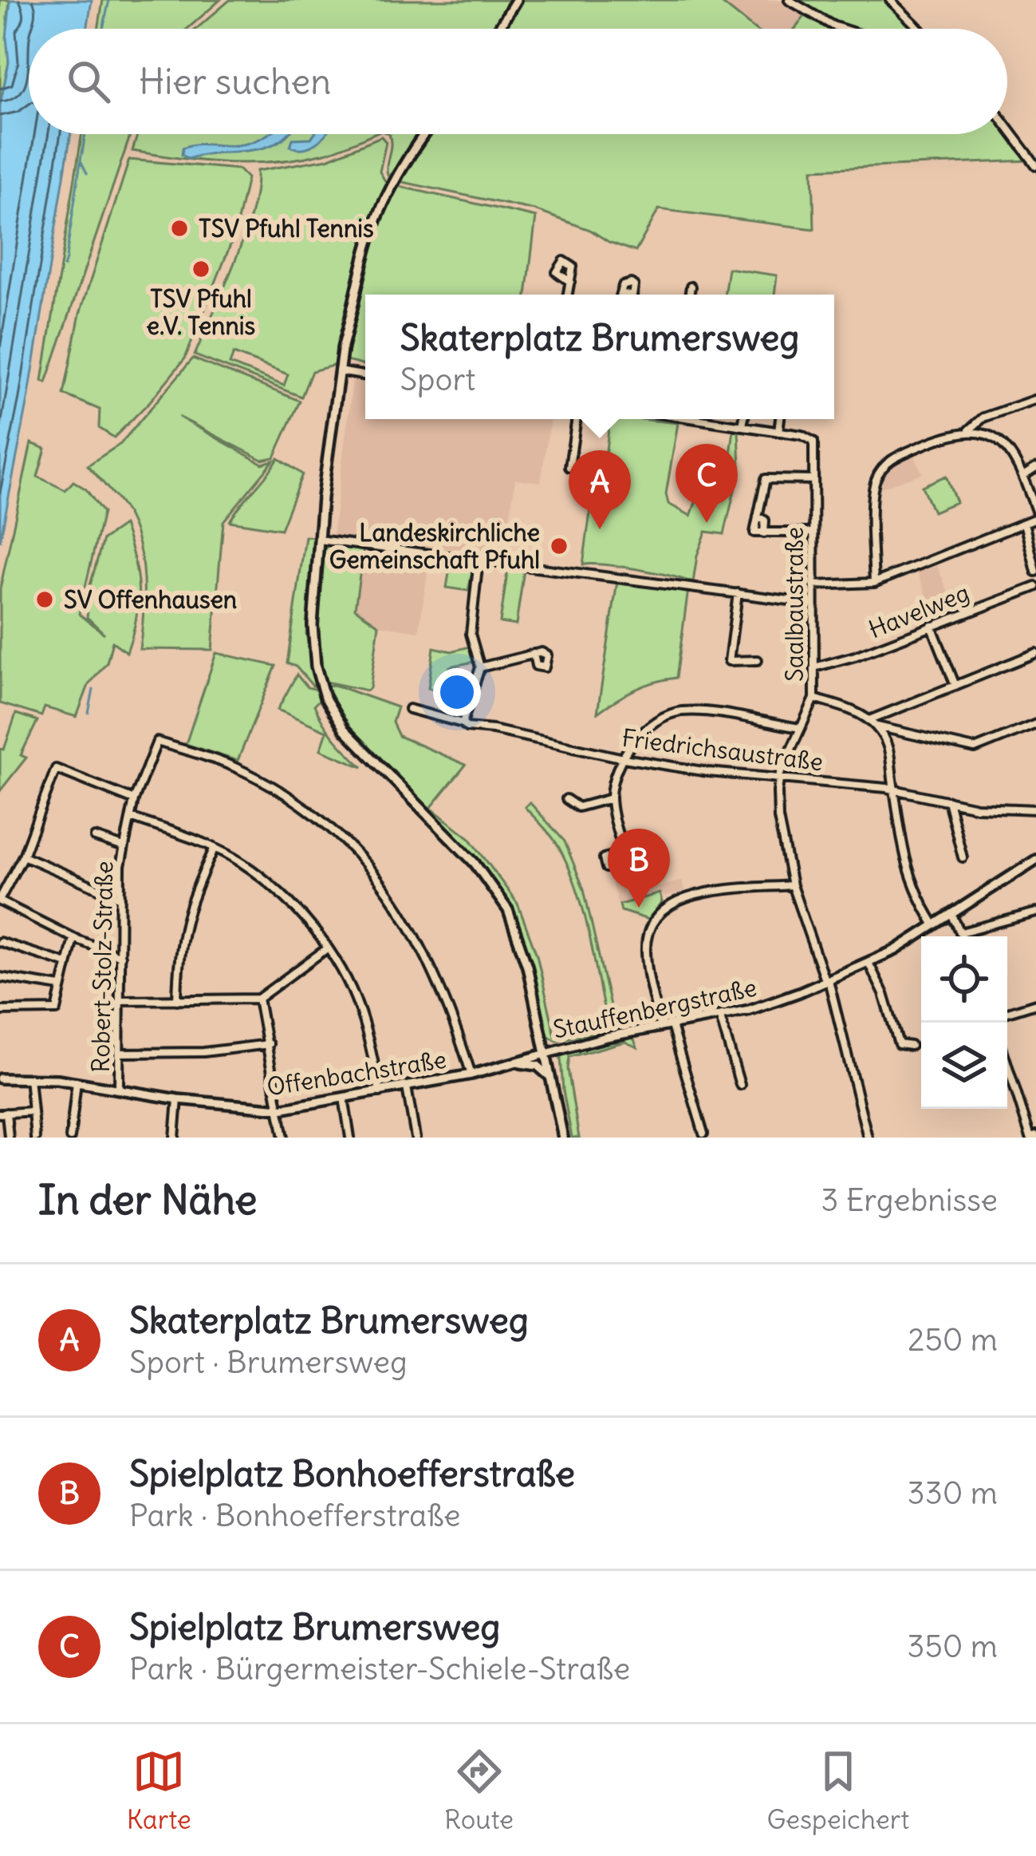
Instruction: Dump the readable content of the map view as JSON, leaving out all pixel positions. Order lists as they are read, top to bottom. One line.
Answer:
{"streets":{"street":["Saalbaustraße","Havelweg","Friedrichsaustraße","Robert-Stolz-Straße","Stauffenbergstraße","Offenbachstraße"]},"crossings":[["Saalbaustraße","Havelweg"],["Saalbaustraße","Friedrichsaustraße"],["Saalbaustraße","Stauffenbergstraße"],["Robert-Stolz-Straße","Offenbachstraße"],["Stauffenbergstraße","Offenbachstraße"]],"places":["TSV Pfuhl Tennis","TSV Pfuhl e.V. Tennis","Landeskirchliche Gemeinschaft Pfuhl","SV Offenhausen"],"page":{"search":"Hier suchen","popup":["Skaterplatz Brumersweg","Sport"],"pins":["C","A","B"],"heading":["In der Nähe","3 Ergebnisse"],"list":[{"mark":"A","name":"Skaterplatz Brumersweg","note":"Sport · Brumersweg","value":"250 m"},{"mark":"B","name":"Spielplatz Bonhoefferstraße","note":"Park · Bonhoefferstraße","value":"330 m"},{"mark":"C","name":"Spielplatz Brumersweg","note":"Park · Bürgermeister-Schiele-Straße","value":"350 m"}],"nav":["Karte","Route","Gespeichert"]}}
